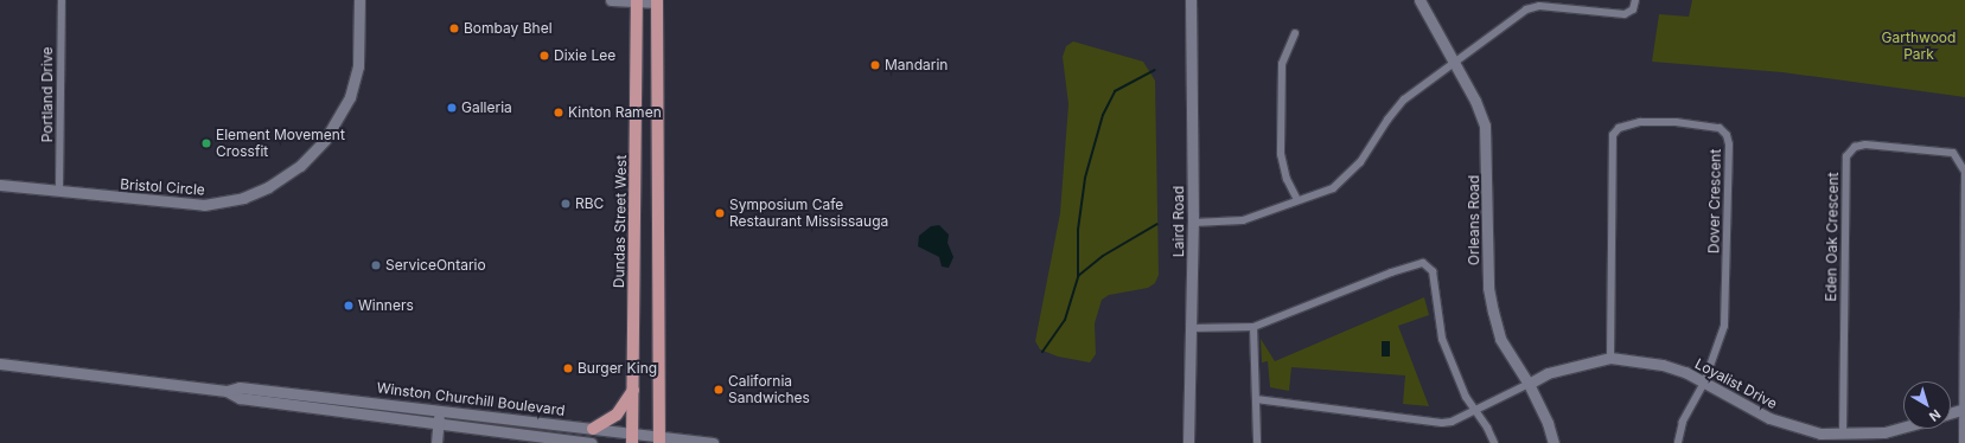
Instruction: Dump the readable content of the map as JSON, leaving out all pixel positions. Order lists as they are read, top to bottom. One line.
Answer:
{"streets":{"main road":["Dundas Street West"],"street":["Portland Drive","Bristol Circle","Dover Crescent","Orleans Road","Laird Road","Eden Oak Crescent","Loyalist Drive","Winston Churchill Boulevard"]},"crossings":[["Portland Drive","Bristol Circle"],["Dover Crescent","Loyalist Drive"],["Orleans Road","Loyalist Drive"],["Dundas Street West","Winston Churchill Boulevard"],["Eden Oak Crescent","Loyalist Drive"]],"parks":["Garthwood Park"],"places":["Bombay Bhel","Dixie Lee","Mandarin","Galleria","Kinton Ramen","Element Movement Crossfit","RBC","Symposium Cafe Restaurant Mississauga","ServiceOntario","Winners","Burger King","California Sandwiches"],"north":"bottom right"}
